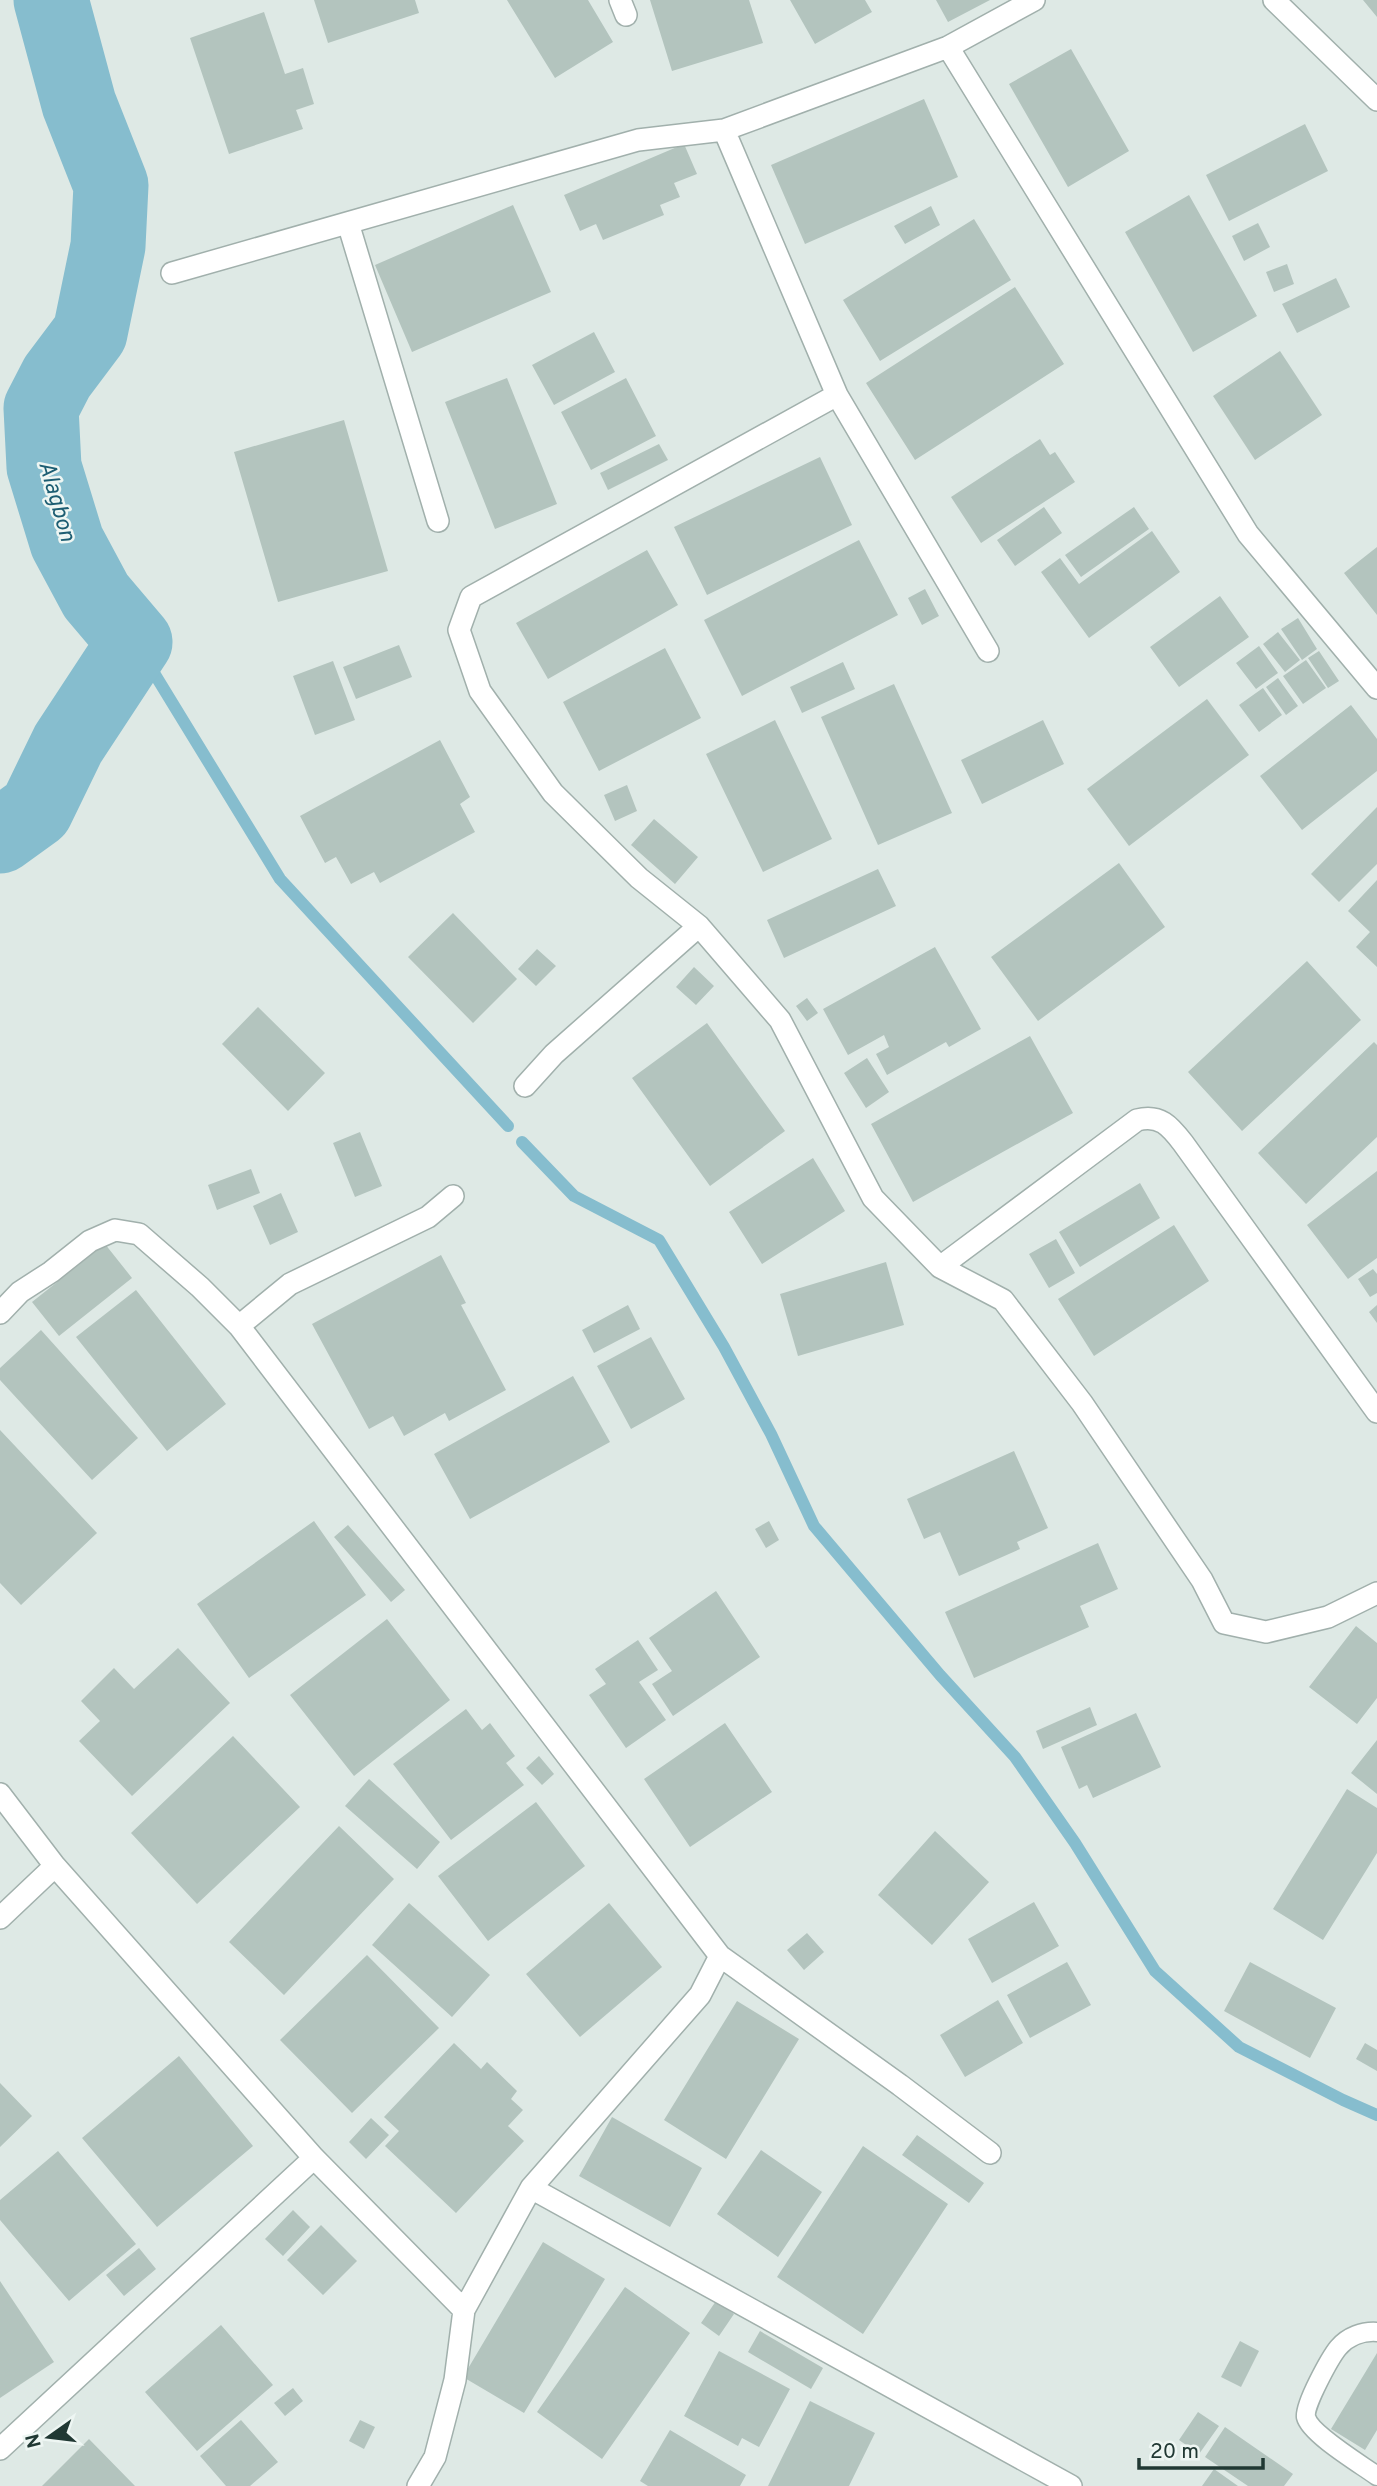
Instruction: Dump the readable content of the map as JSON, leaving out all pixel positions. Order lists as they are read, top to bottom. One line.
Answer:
{"water":["Alagbon"],"scale_bar":"20 m","north":"left"}
